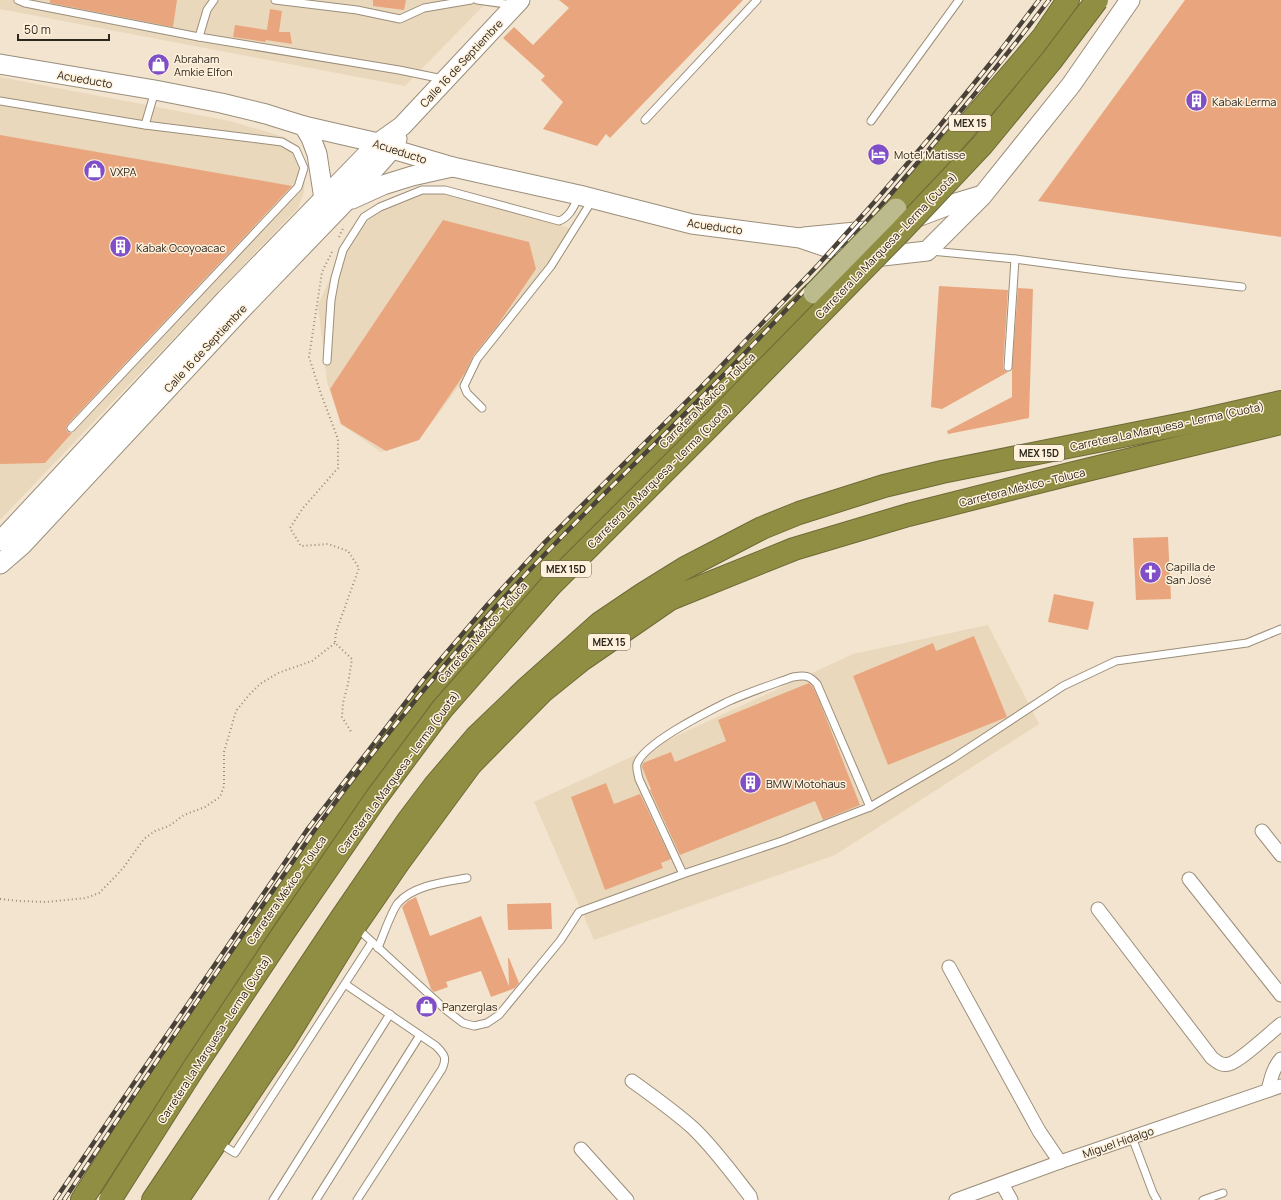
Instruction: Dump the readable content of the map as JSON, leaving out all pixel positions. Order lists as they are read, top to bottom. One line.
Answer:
{"streets":{"highway":["MEX 15","Carretera La Marquesa - Lerma (Cuota)","Carretera México - Toluca","MEX 15D"],"main road":["Calle 16 de Septiembre","Acueducto"],"street":["Miguel Hidalgo"]},"crossings":[["Calle 16 de Septiembre","Acueducto"]],"places":{"shop":["Abraham Amkie Elfon","VXPA","Panzerglas"],"building":["Kabak Lerma","Kabak Ocoyoacac","BMW Motohaus"],"hotel":["Motel Matisse"],"church":["Capilla de San José"]},"scale_bar":"50 m"}
